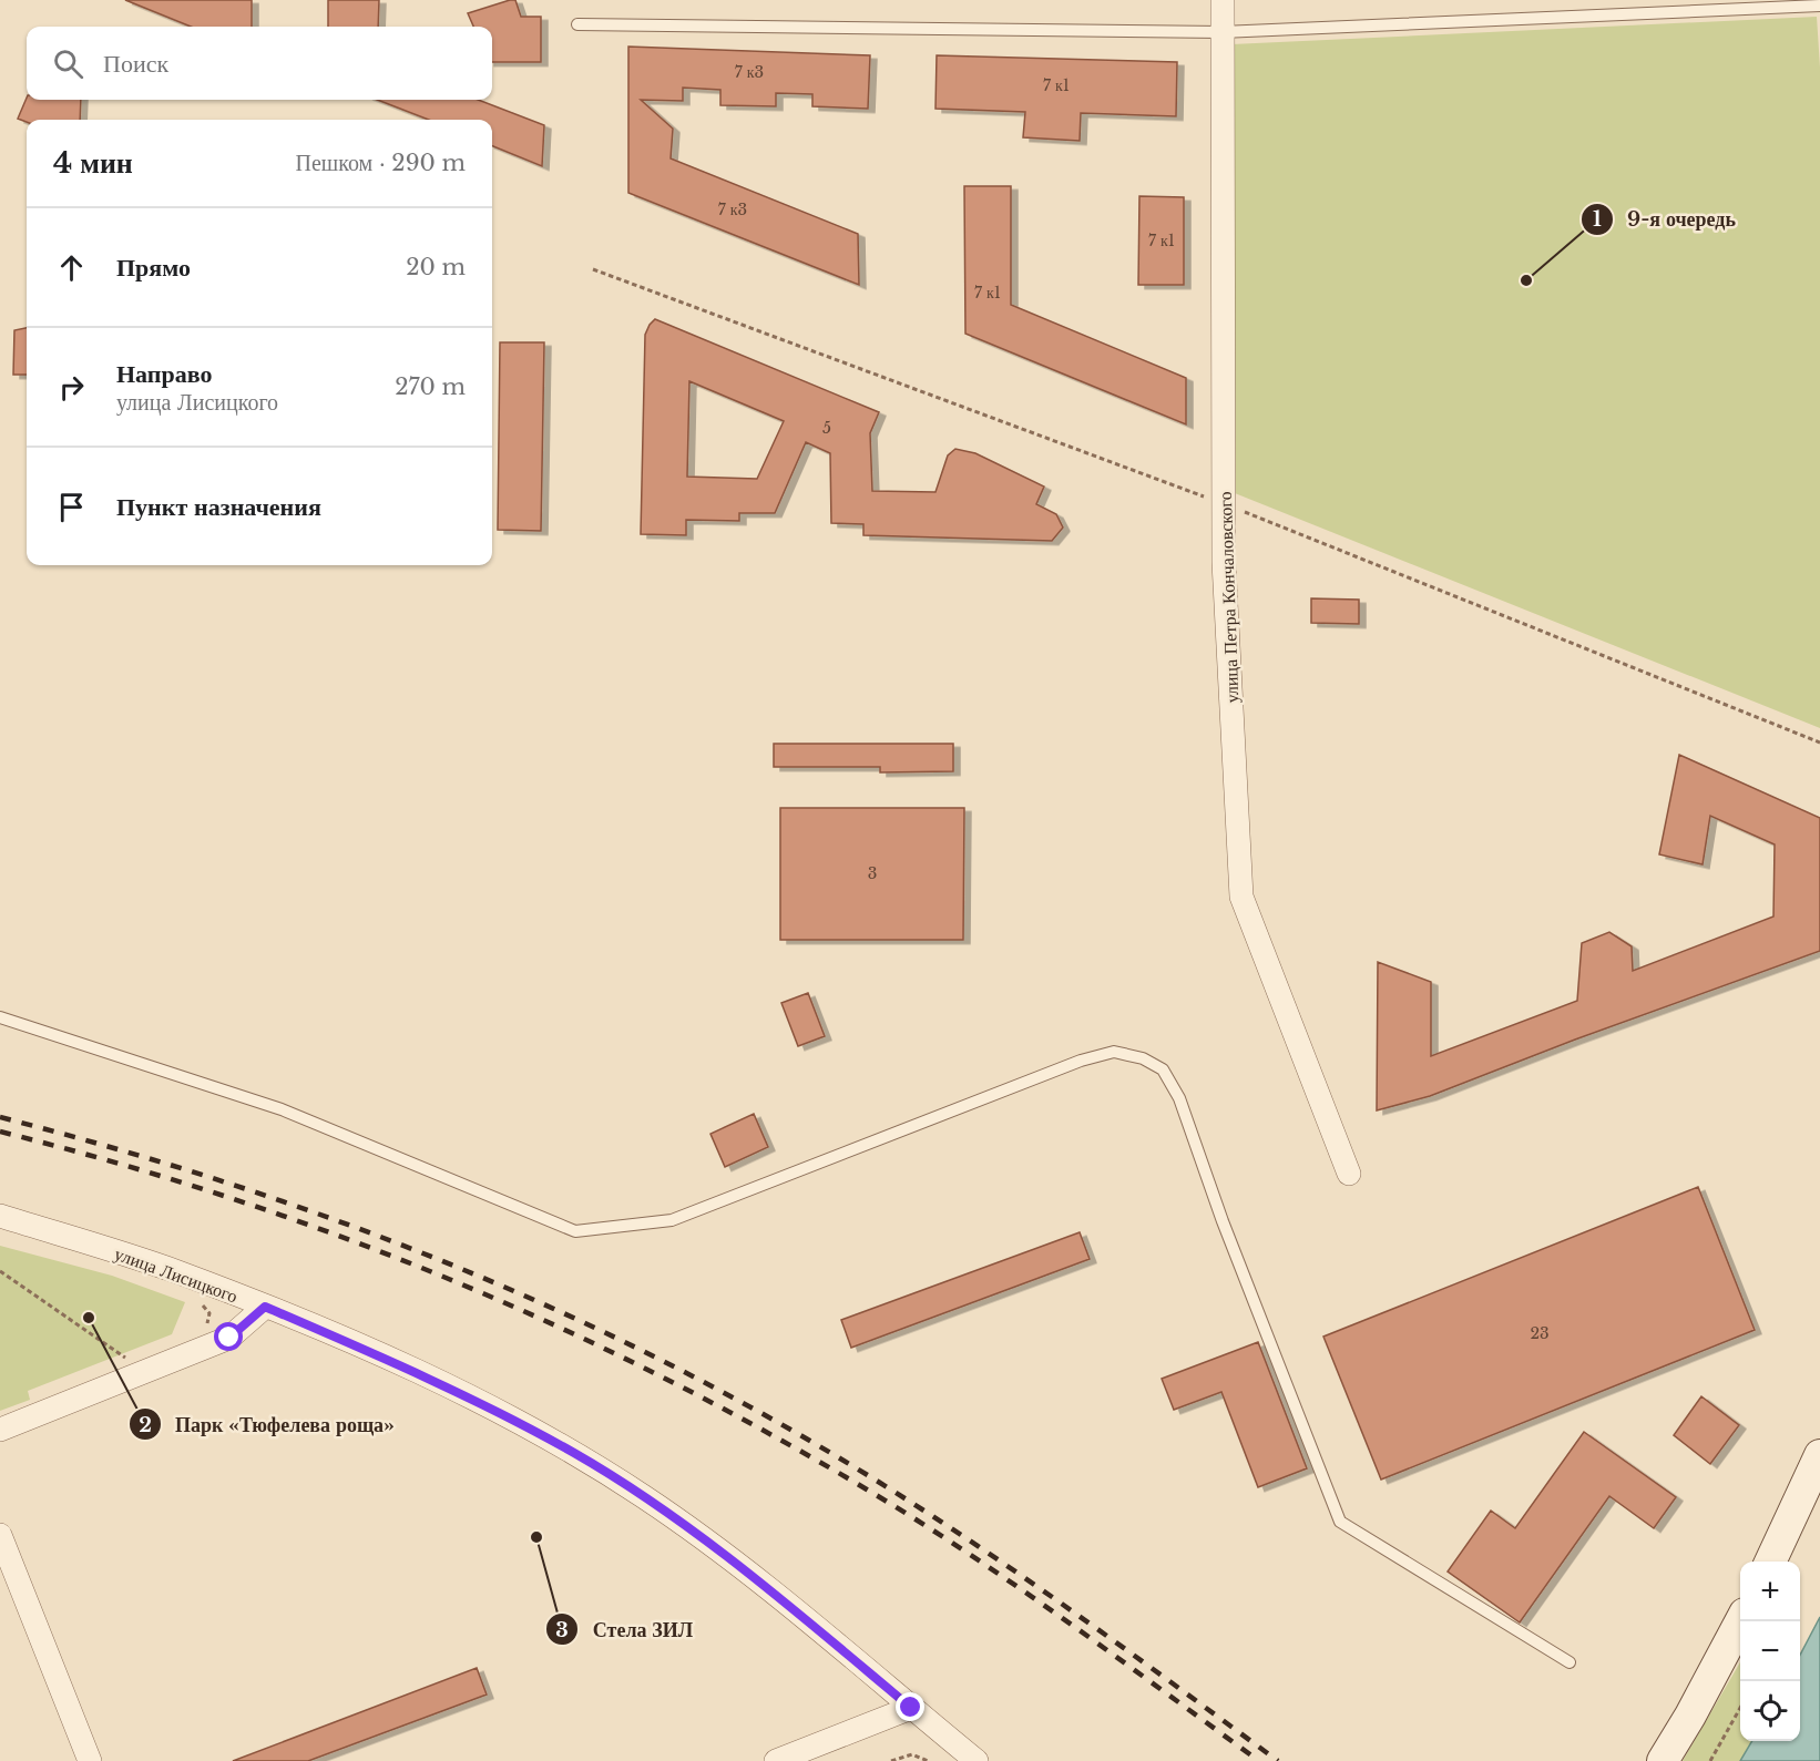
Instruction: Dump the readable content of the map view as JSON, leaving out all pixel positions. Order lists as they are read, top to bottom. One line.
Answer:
{"streets":{"street":["улица Петра Кончаловского","улица Лисицкого"]},"places":["9-я очередь","Парк «Тюфелева роща»","Стела ЗИЛ"],"house_numbers":["7 к3","7 к1","7 к3","7 к1","7 к1","5","3","23"],"page":{"search":"Поиск","heading":["4 мин","Пешком · 290 m"],"list":[["Прямо","20 m"],["Направо","улица Лисицкого","270 m"],"Пункт назначения"],"map_buttons":["+","−"]}}
